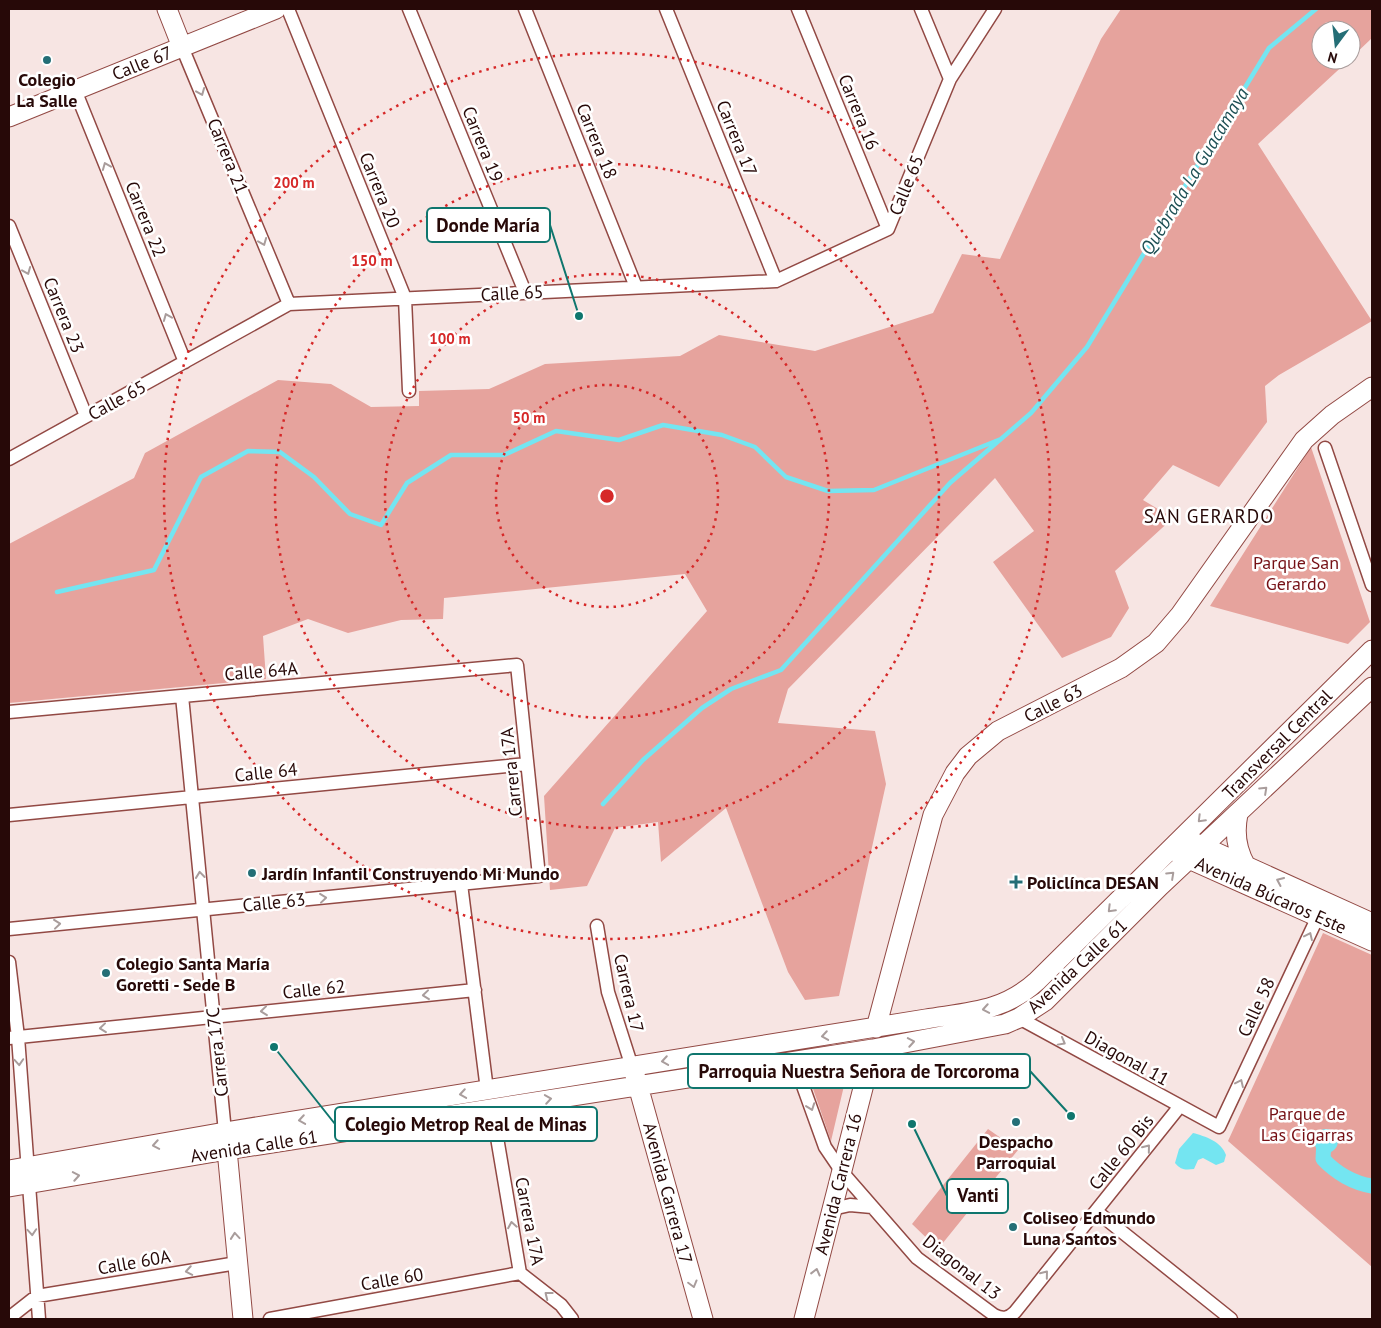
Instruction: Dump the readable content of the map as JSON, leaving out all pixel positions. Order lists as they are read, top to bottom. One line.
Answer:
{"streets":{"main road":["Calle 67","Carrera 21","Calle 63","Transversal Central","Avenida Búcaros Este","Avenida Calle 61","Carrera 17C","Avenida Carrera 16","Avenida Carrera 17"],"street":["Carrera 16","Carrera 17","Carrera 18","Carrera 19","Calle 65","Carrera 20","Carrera 22","Carrera 23","Calle 64A","Calle 64","Carrera 17A","Calle 62","Calle 58","Diagonal 11","Calle 60 Bis","Calle 60A","Diagonal 13","Calle 60"]},"crossings":[["Calle 67","Carrera 21"],["Calle 67","Carrera 22"],["Carrera 16","Calle 65"],["Carrera 17","Calle 65"],["Carrera 17","Avenida Calle 61"],["Carrera 17","Avenida Carrera 17"],["Carrera 18","Calle 65"],["Carrera 19","Calle 65"],["Carrera 21","Calle 65"],["Calle 65","Carrera 20"],["Calle 65","Carrera 22"],["Calle 65","Carrera 23"],["Calle 64A","Carrera 17A"],["Calle 64A","Carrera 17C"],["Calle 63","Carrera 17A"],["Calle 63","Avenida Calle 61"],["Calle 63","Carrera 17C"],["Transversal Central","Avenida Búcaros Este"],["Transversal Central","Avenida Calle 61"],["Calle 64","Carrera 17A"],["Calle 64","Carrera 17C"],["Carrera 17A","Avenida Calle 61"],["Carrera 17A","Calle 62"],["Carrera 17A","Calle 60"],["Avenida Búcaros Este","Avenida Calle 61"],["Avenida Búcaros Este","Calle 58"],["Avenida Calle 61","Carrera 17C"],["Avenida Calle 61","Diagonal 11"],["Avenida Calle 61","Avenida Carrera 16"],["Avenida Calle 61","Avenida Carrera 17"],["Calle 62","Carrera 17C"],["Calle 58","Diagonal 11"],["Carrera 17C","Calle 60A"],["Diagonal 11","Calle 60 Bis"],["Calle 60 Bis","Diagonal 13"],["Avenida Carrera 16","Diagonal 13"]],"one_way":["Carrera 21","Carrera 22","Carrera 23","Calle 62","Calle 58","Carrera 17C","Diagonal 11","Calle 60 Bis","Avenida Carrera 16","Avenida Carrera 17","Calle 60A"],"districts":["SAN GERARDO"],"water":["Quebrada La Guacamaya"],"parks":["Parque San Gerardo","Parque de Las Cigarras"],"places":{"other":["Colegio La Salle","Donde María","Jardín Infantil Construyendo Mi Mundo","Colegio Santa María Goretti - Sede B","Colegio Metrop Real de Minas","Parroquia Nuestra Señora de Torcoroma","Despacho Parroquial","Vanti","Coliseo Edmundo Luna Santos"],"health":["Policlínca DESAN"]},"north":"bottom","rings":["200 m","150 m","100 m","50 m"]}
